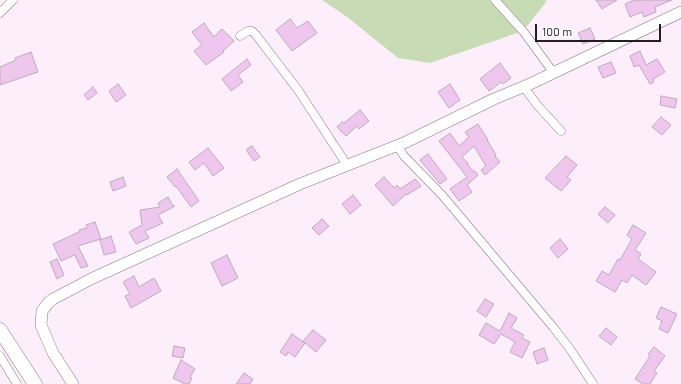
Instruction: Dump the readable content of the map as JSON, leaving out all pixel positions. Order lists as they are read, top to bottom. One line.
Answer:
{"scale_bar":"100 m"}
